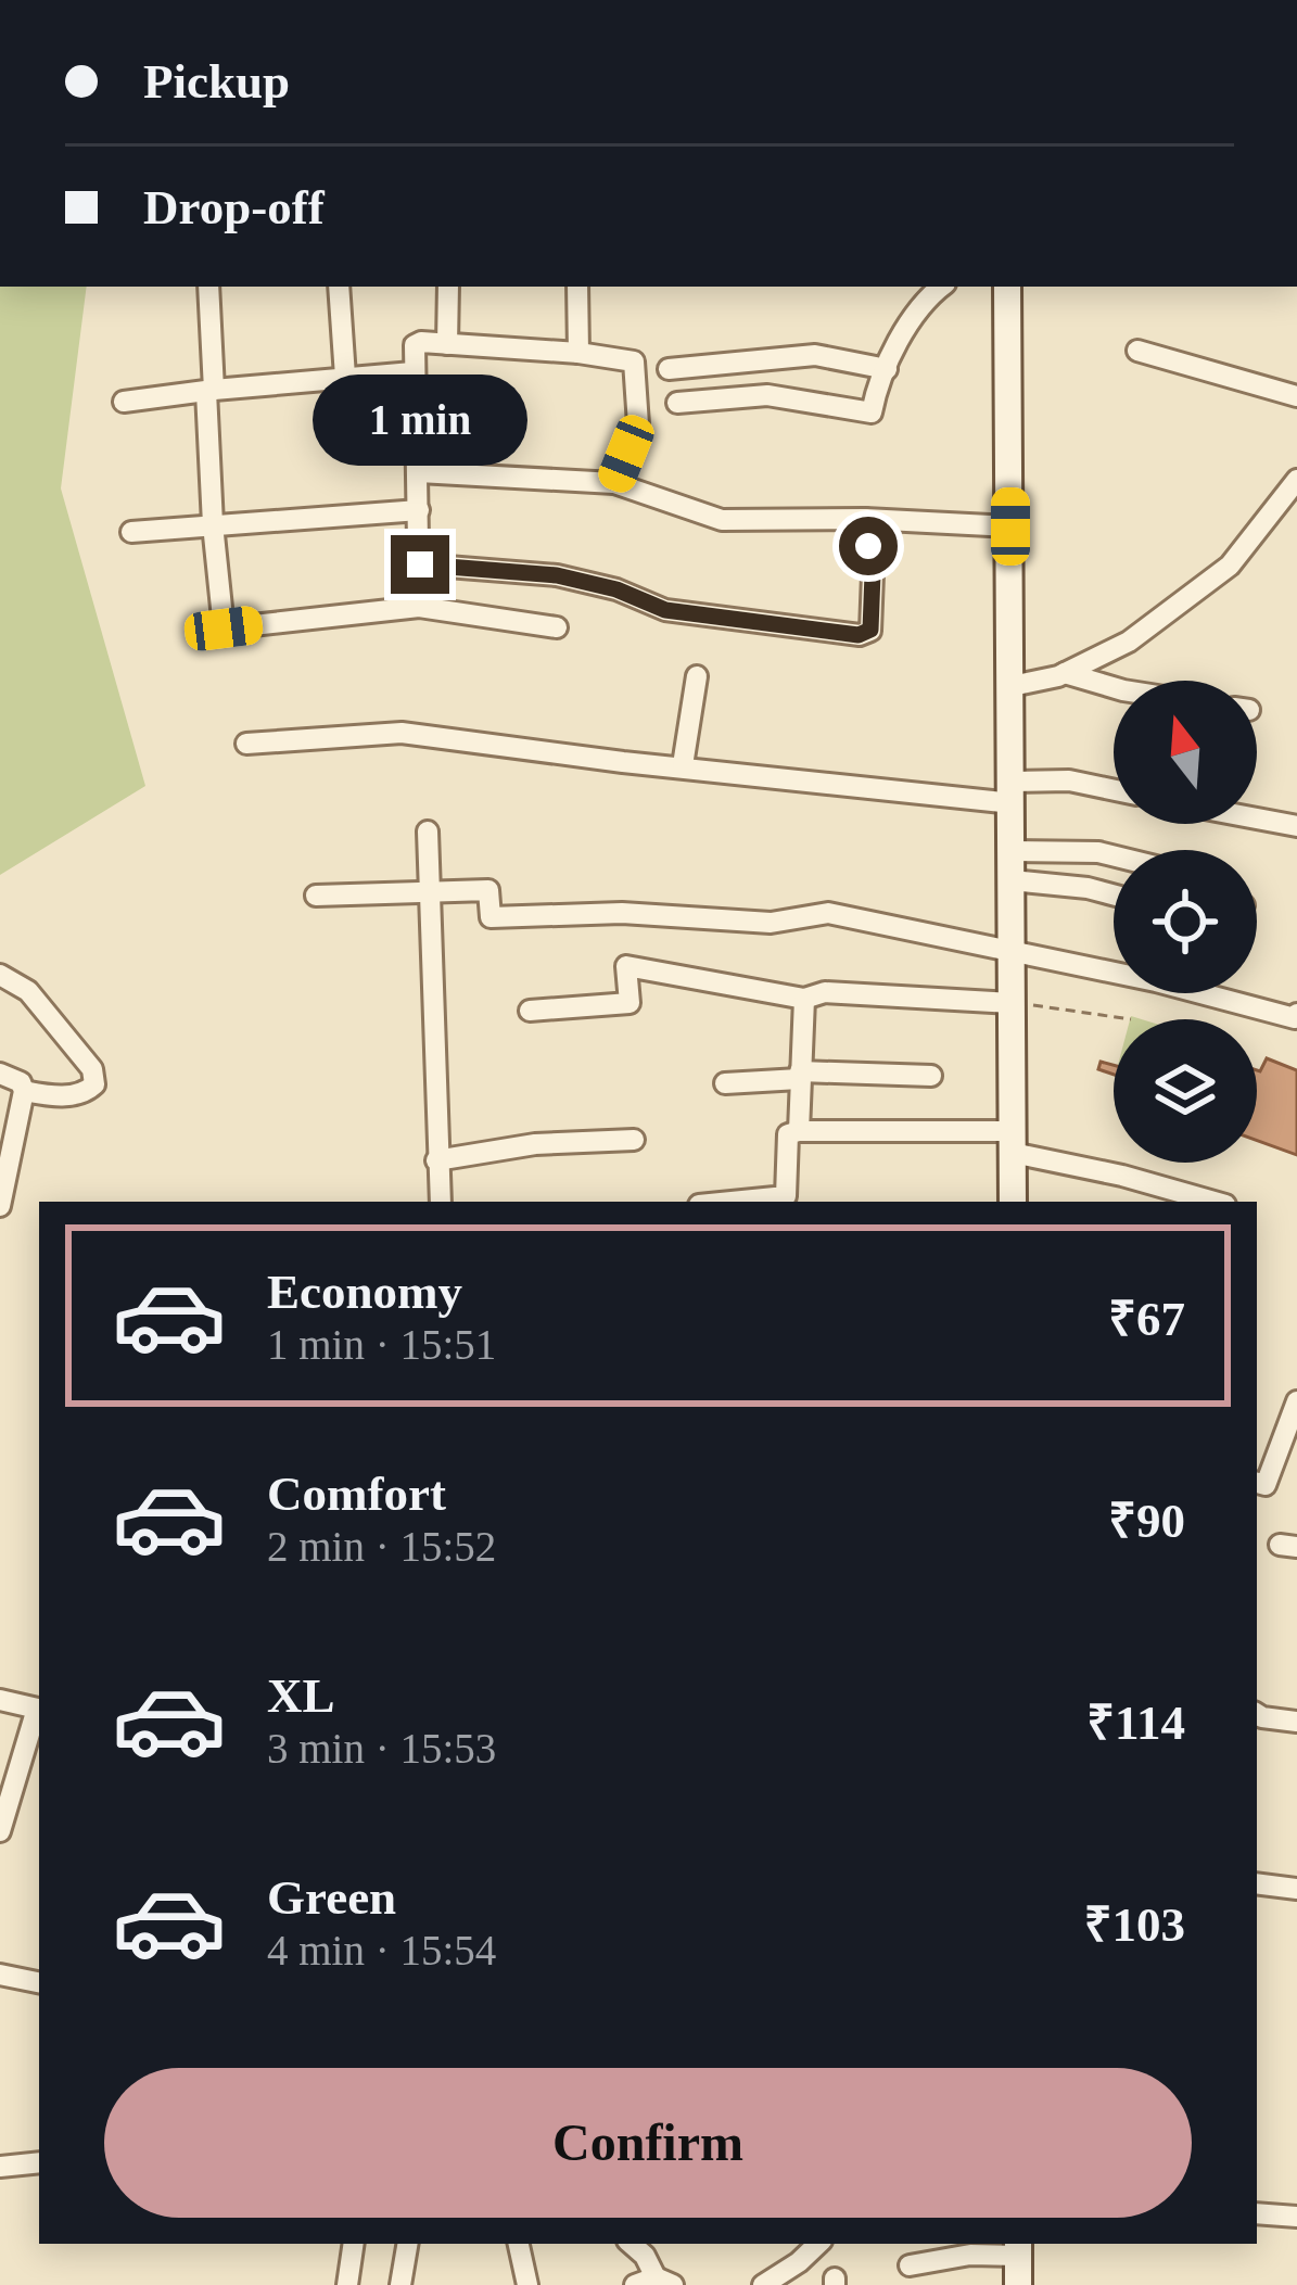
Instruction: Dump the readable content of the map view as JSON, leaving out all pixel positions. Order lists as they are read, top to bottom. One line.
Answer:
{"north":"top","page":{"banner":["Pickup","Drop-off"],"bubble":"1 min","list":[{"name":"Economy","note":"1 min · 15:51","value":"₹67"},{"name":"Comfort","note":"2 min · 15:52","value":"₹90"},{"name":"XL","note":"3 min · 15:53","value":"₹114"},{"name":"Green","note":"4 min · 15:54","value":"₹103"}],"buttons":"Confirm"}}
